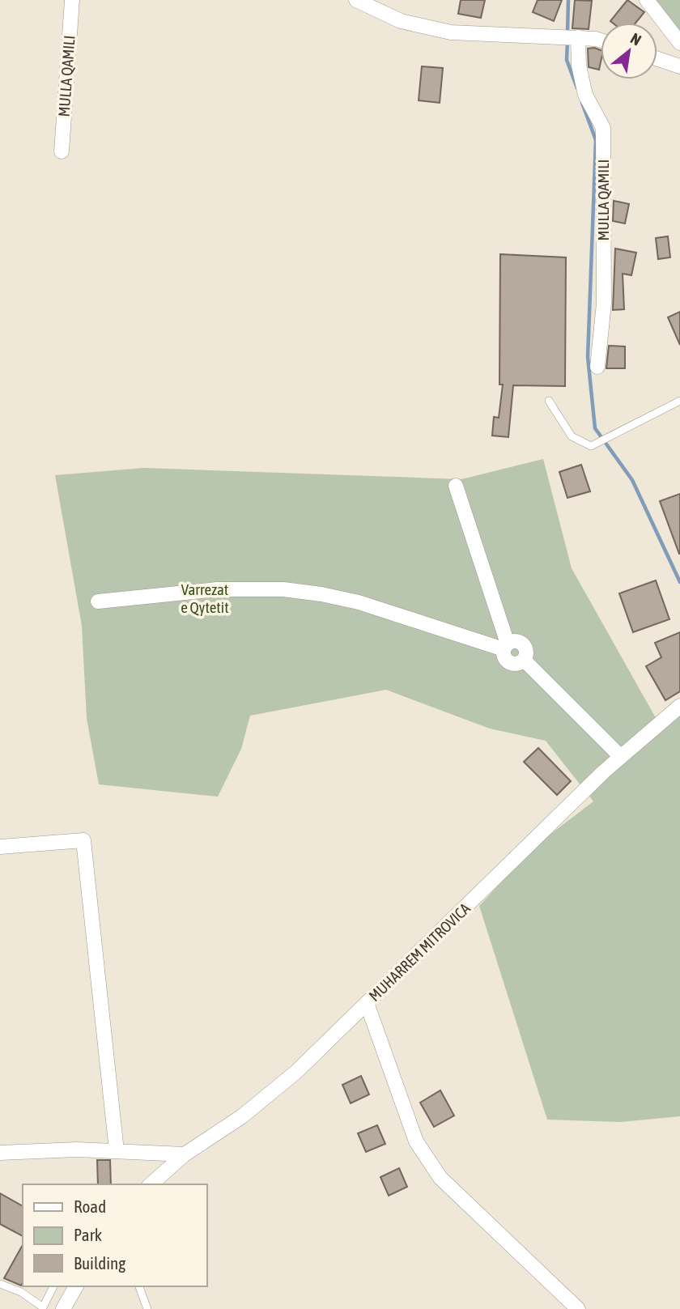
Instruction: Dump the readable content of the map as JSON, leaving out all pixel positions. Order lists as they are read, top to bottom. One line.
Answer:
{"streets":{"street":["MULLA QAMILI","MUHARREM MITROVICA"]},"parks":["Varrezat e Qytetit"],"legend":["Road","Park","Building"],"north":"top right"}
